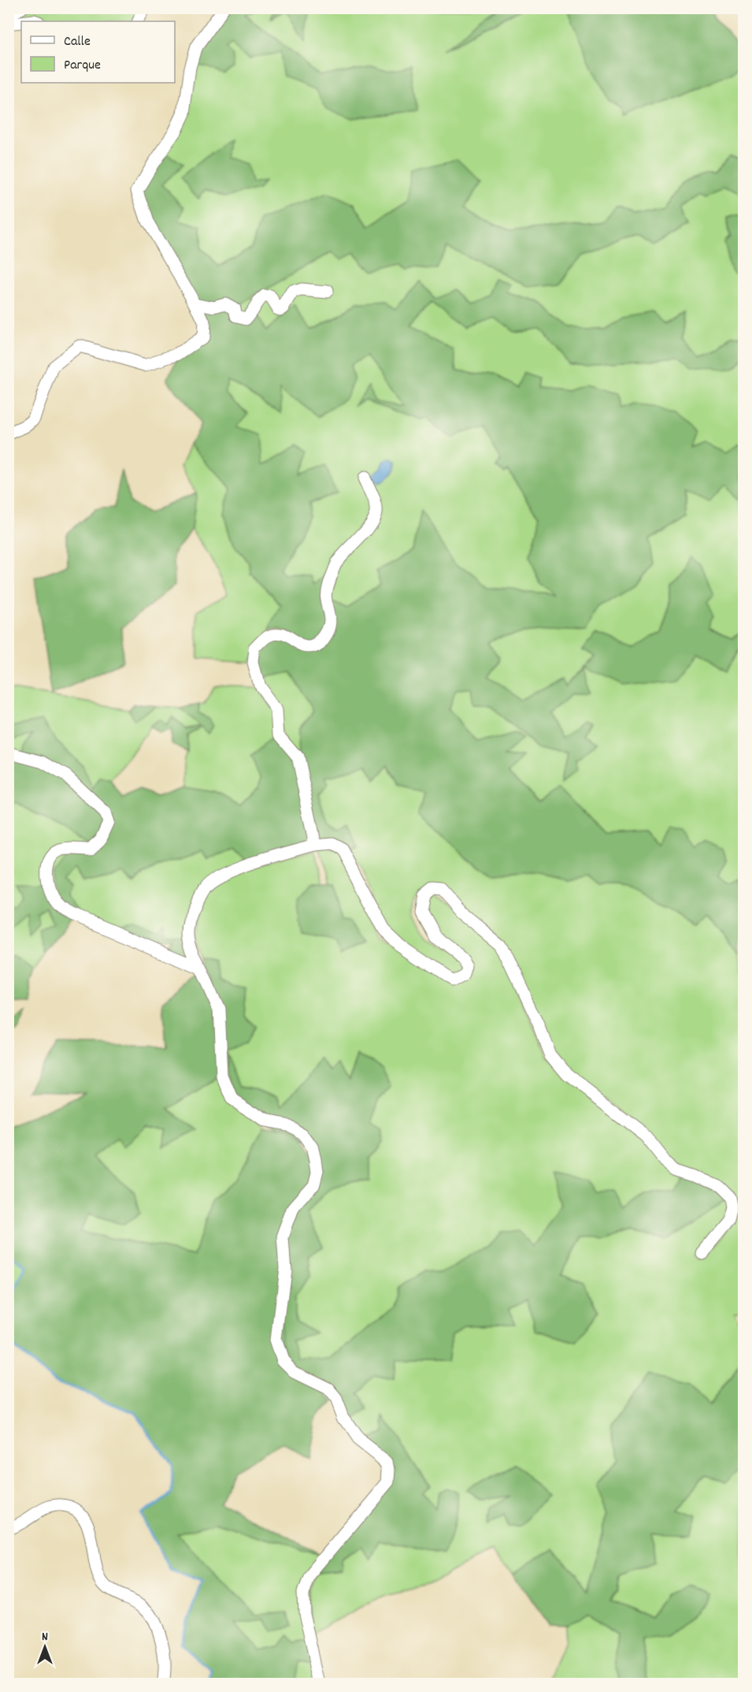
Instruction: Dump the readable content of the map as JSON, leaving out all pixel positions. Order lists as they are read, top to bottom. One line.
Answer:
{"legend":["Calle","Parque"],"north":"top"}
